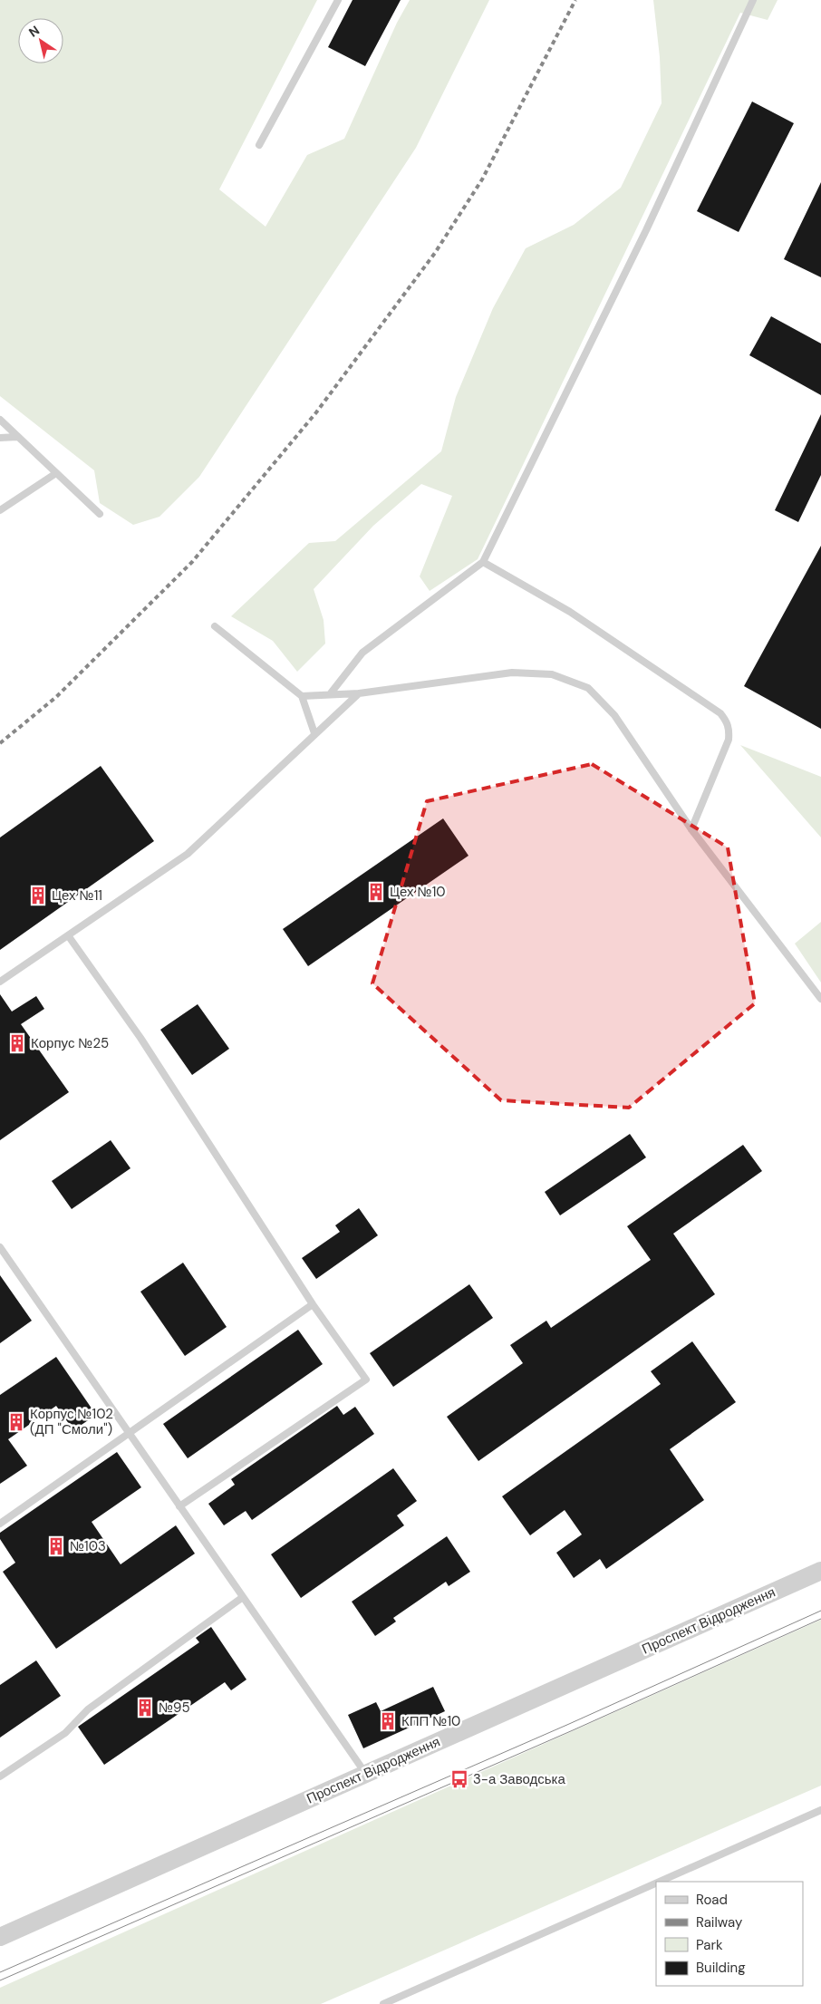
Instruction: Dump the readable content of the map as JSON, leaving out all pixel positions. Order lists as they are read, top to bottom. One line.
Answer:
{"streets":{"street":["Проспект Відродження"]},"places":{"building":["Цех №10","Цех №11","Корпус №25","Корпус №102 (ДП \"Смоли\")","№103","№95","КПП №10"],"bus stop":["3-а Заводська"]},"legend":["Road","Railway","Park","Building"],"north":"top left"}
